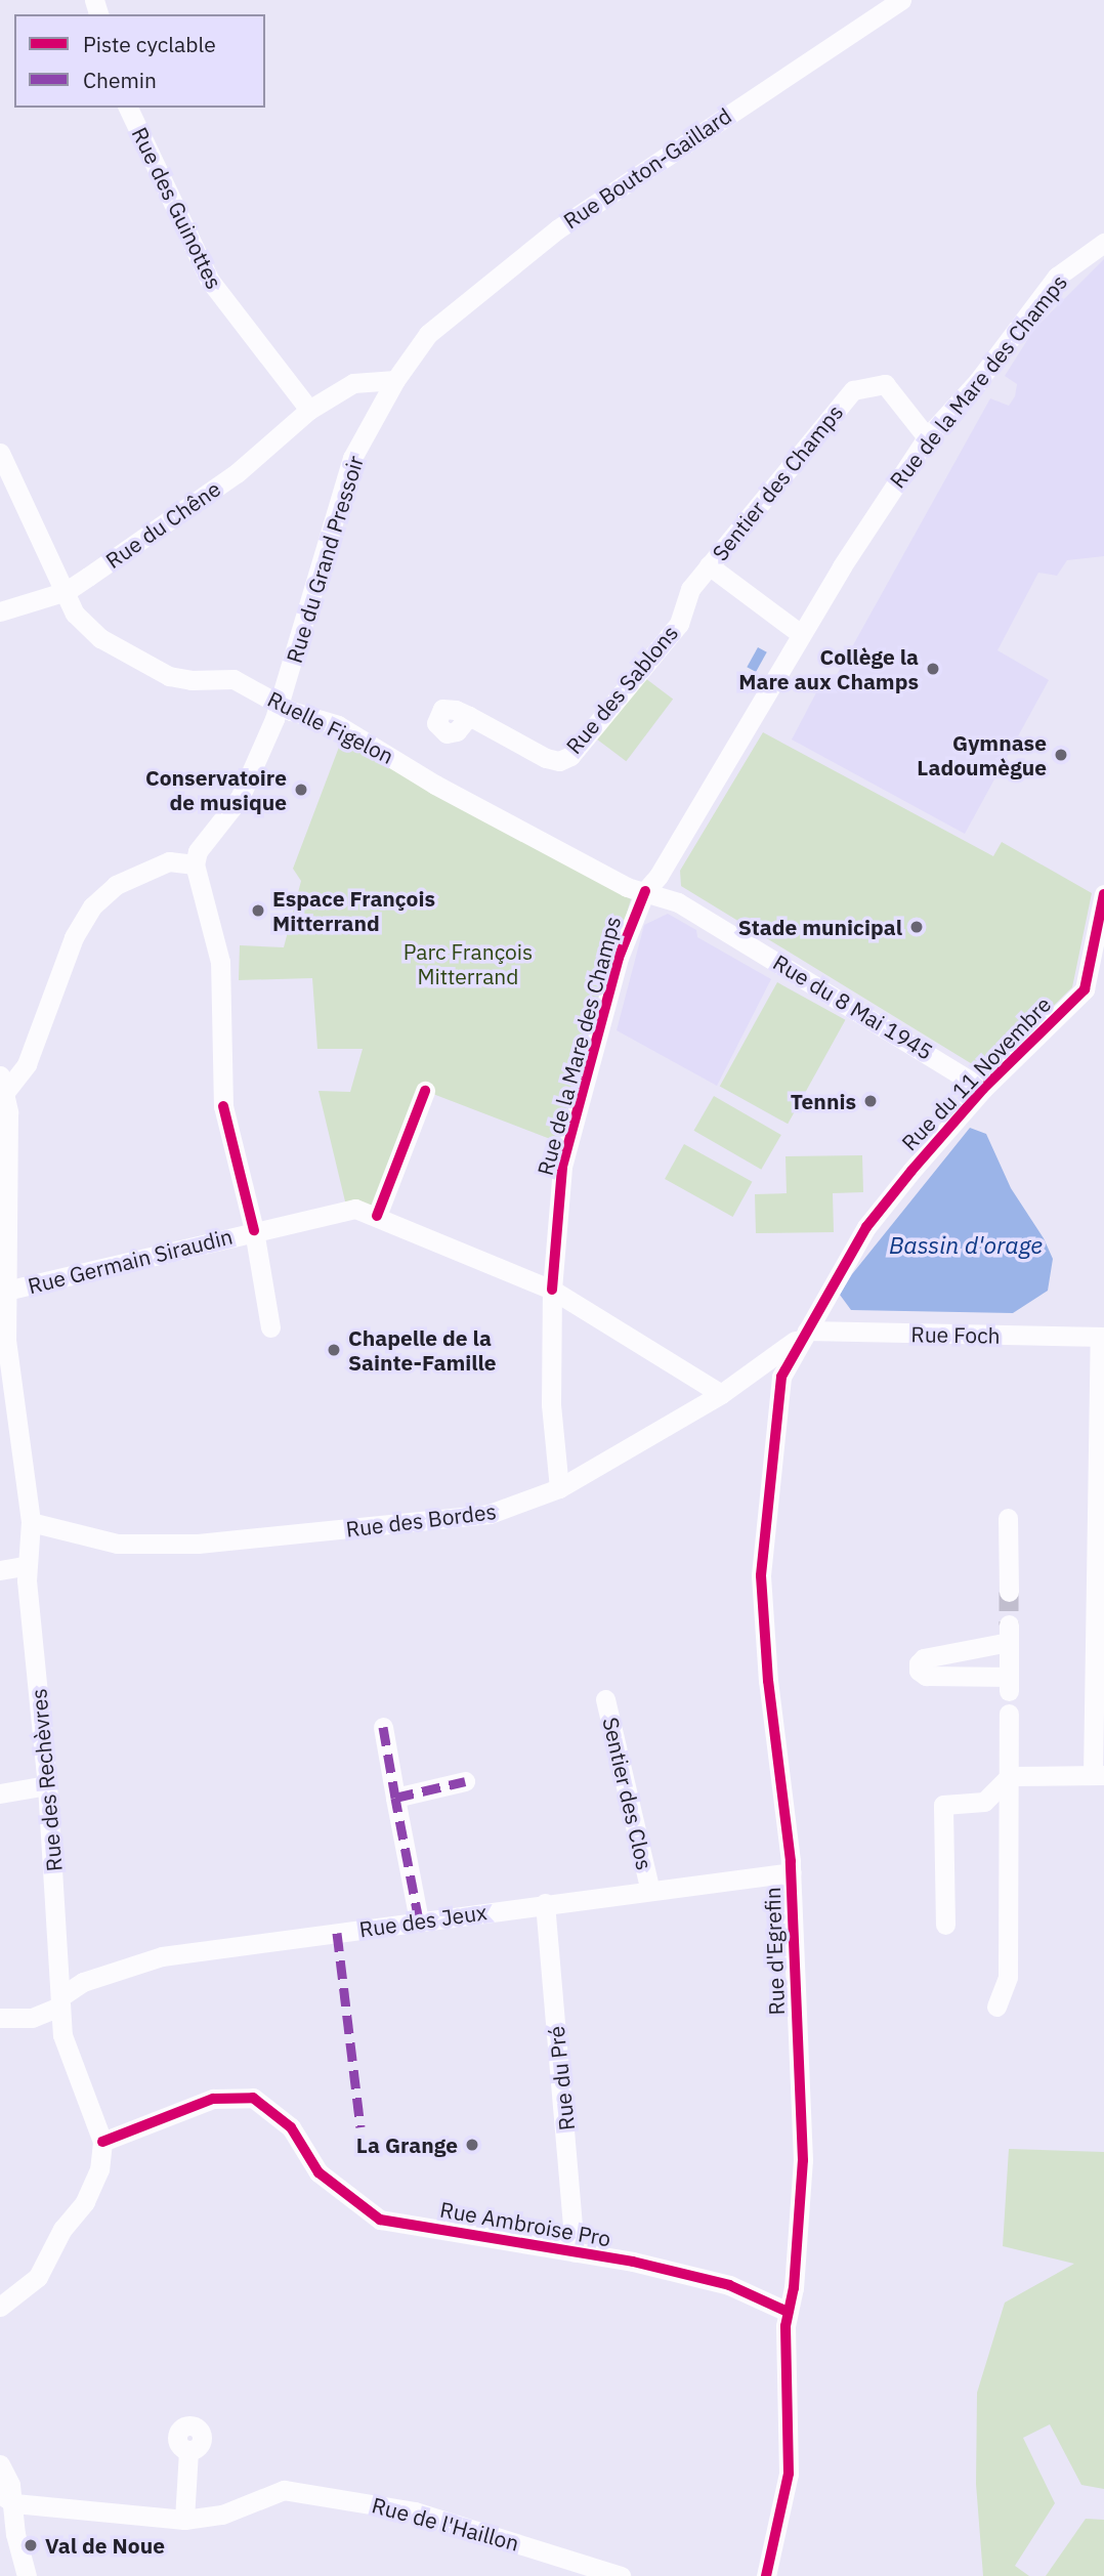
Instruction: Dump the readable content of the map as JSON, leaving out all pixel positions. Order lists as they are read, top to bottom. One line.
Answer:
{"streets":{"street":["Rue Bouton-Gaillard","Rue des Guinottes","Rue de la Mare des Champs","Sentier des Champs","Rue du Chêne","Rue du Grand Pressoir","Rue des Sablons","Ruelle Figelon","Rue du 8 Mai 1945","Rue du 11 Novembre","Rue Germain Siraudin","Rue Foch","Rue des Bordes","Rue des Rechèvres","Sentier des Clos","Rue des Jeux","Rue d'Egrefin","Rue du Pré","Rue Ambroise Pro","Rue de l'Haillon"]},"crossings":[["Rue Bouton-Gaillard","Rue des Guinottes"],["Rue Bouton-Gaillard","Rue du Chêne"],["Rue Bouton-Gaillard","Rue du Grand Pressoir"],["Rue des Guinottes","Rue du Chêne"],["Rue de la Mare des Champs","Sentier des Champs"],["Rue de la Mare des Champs","Ruelle Figelon"],["Rue de la Mare des Champs","Rue du 8 Mai 1945"],["Rue de la Mare des Champs","Rue Germain Siraudin"],["Rue de la Mare des Champs","Rue des Bordes"],["Sentier des Champs","Rue des Sablons"],["Rue du Chêne","Ruelle Figelon"],["Rue du Grand Pressoir","Ruelle Figelon"],["Ruelle Figelon","Rue du 8 Mai 1945"],["Rue du 8 Mai 1945","Rue du 11 Novembre"],["Rue du 11 Novembre","Rue Foch"],["Rue du 11 Novembre","Rue des Bordes"],["Rue du 11 Novembre","Rue d'Egrefin"],["Rue Germain Siraudin","Rue des Bordes"],["Rue Germain Siraudin","Rue des Rechèvres"],["Rue Foch","Rue des Bordes"],["Rue Foch","Rue d'Egrefin"],["Rue des Bordes","Rue des Rechèvres"],["Rue des Bordes","Rue d'Egrefin"],["Rue des Rechèvres","Rue des Jeux"],["Rue des Rechèvres","Rue Ambroise Pro"],["Sentier des Clos","Rue des Jeux"],["Rue des Jeux","Rue d'Egrefin"],["Rue des Jeux","Rue du Pré"],["Rue d'Egrefin","Rue Ambroise Pro"],["Rue du Pré","Rue Ambroise Pro"]],"water":["Bassin d'orage"],"parks":["Parc François Mitterrand"],"places":["Collège la Mare aux Champs","Gymnase Ladoumègue","Conservatoire de musique","Espace François Mitterrand","Stade municipal","Tennis","Chapelle de la Sainte-Famille","La Grange","Val de Noue"],"legend":["Piste cyclable","Chemin"]}
